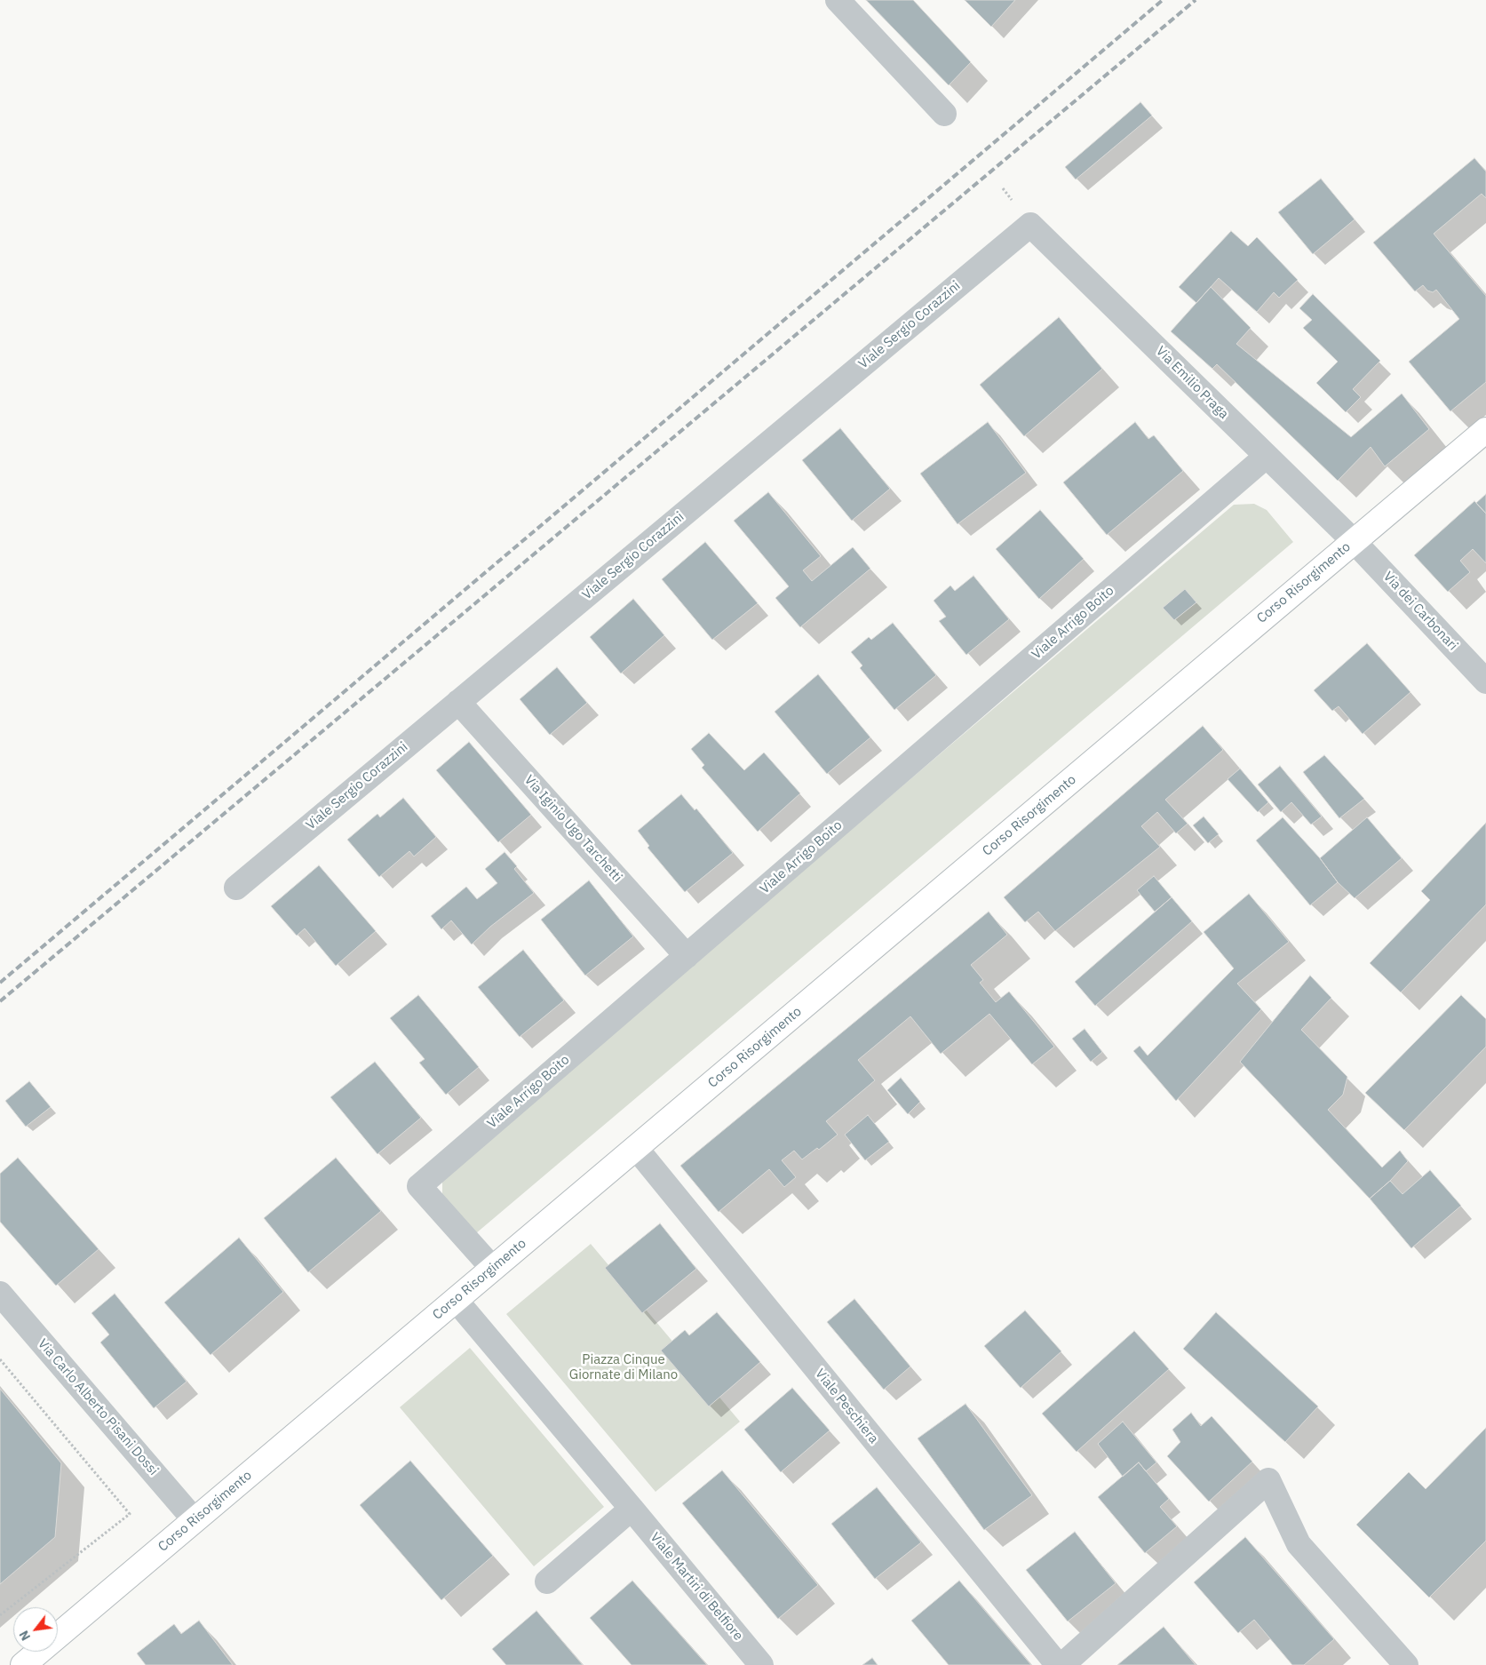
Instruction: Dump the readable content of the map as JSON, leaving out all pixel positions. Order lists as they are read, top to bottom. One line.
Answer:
{"streets":{"main road":["Corso Risorgimento"],"street":["Viale Sergio Corazzini","Via Emilio Praga","Via dei Carbonari","Viale Arrigo Boito","Via Iginio Ugo Tarchetti","Viale Peschiera","Via Carlo Alberto Pisani Dossi","Viale Martiri di Belfiore"]},"crossings":[["Viale Sergio Corazzini","Via Emilio Praga"],["Viale Sergio Corazzini","Via Iginio Ugo Tarchetti"],["Via Emilio Praga","Corso Risorgimento"],["Via Emilio Praga","Via dei Carbonari"],["Via Emilio Praga","Viale Arrigo Boito"],["Corso Risorgimento","Via dei Carbonari"],["Corso Risorgimento","Viale Arrigo Boito"],["Corso Risorgimento","Viale Peschiera"],["Corso Risorgimento","Via Carlo Alberto Pisani Dossi"],["Viale Arrigo Boito","Via Iginio Ugo Tarchetti"]],"parks":["Piazza Cinque Giornate di Milano"],"north":"bottom left"}
